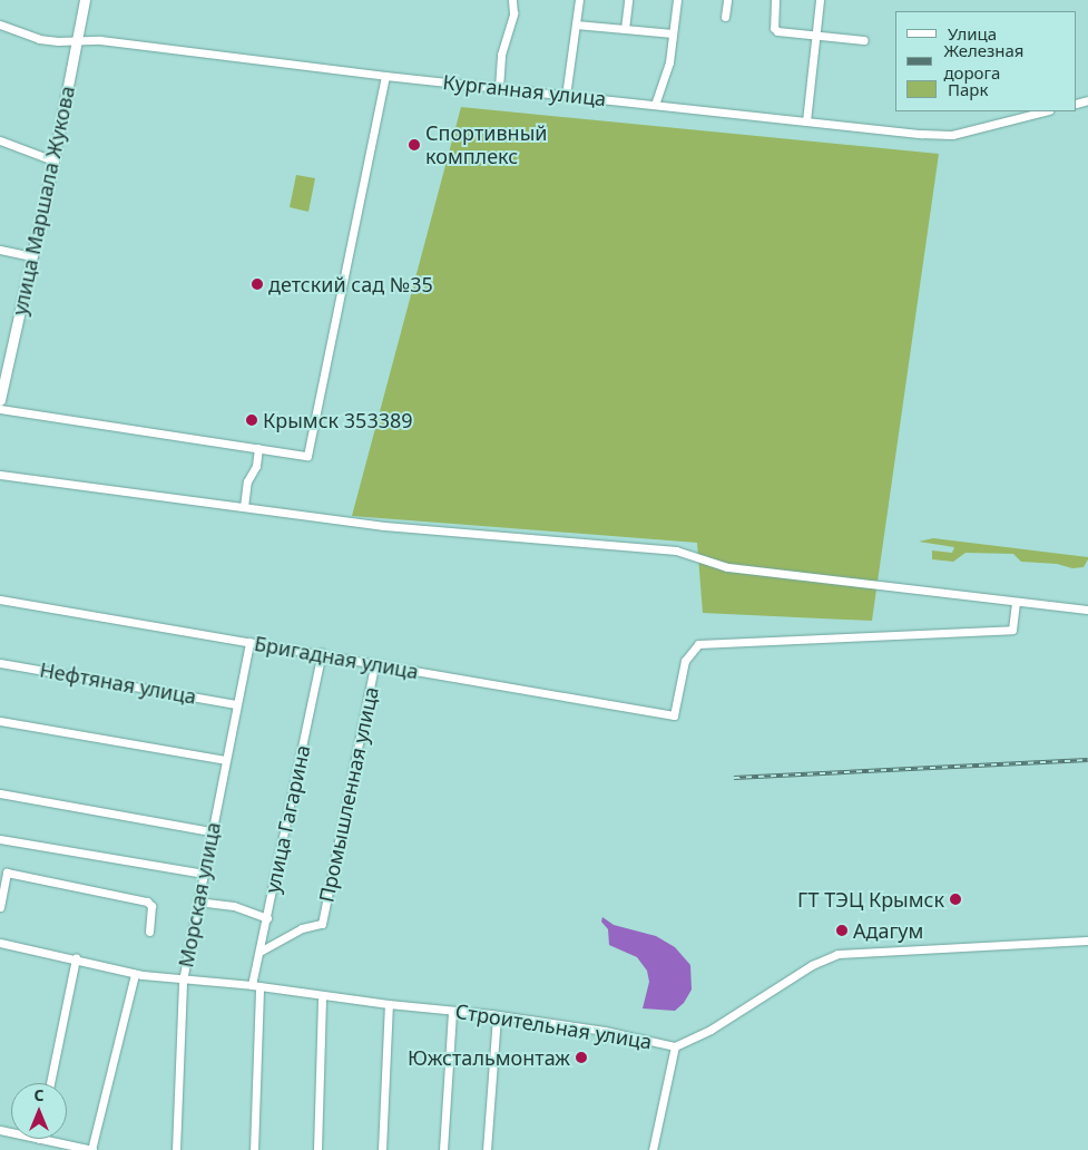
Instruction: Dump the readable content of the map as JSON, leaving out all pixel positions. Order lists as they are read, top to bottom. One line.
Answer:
{"streets":{"main road":["улица Маршала Жукова"],"street":["Курганная улица","Бригадная улица","Нефтяная улица","Промышленная улица","улица Гагарина","Морская улица","Строительная улица"]},"crossings":[["Курганная улица","улица Маршала Жукова"],["Бригадная улица","Промышленная улица"],["Бригадная улица","улица Гагарина"],["Бригадная улица","Морская улица"],["Нефтяная улица","Морская улица"],["Промышленная улица","улица Гагарина"],["улица Гагарина","Строительная улица"],["Морская улица","Строительная улица"]],"places":["Спортивный комплекс","детский сад №35","Крымск 353389","ГТ ТЭЦ Крымск","Адагум","Южстальмонтаж"],"legend":["Улица","Железная дорога","Парк"],"north":"top"}
